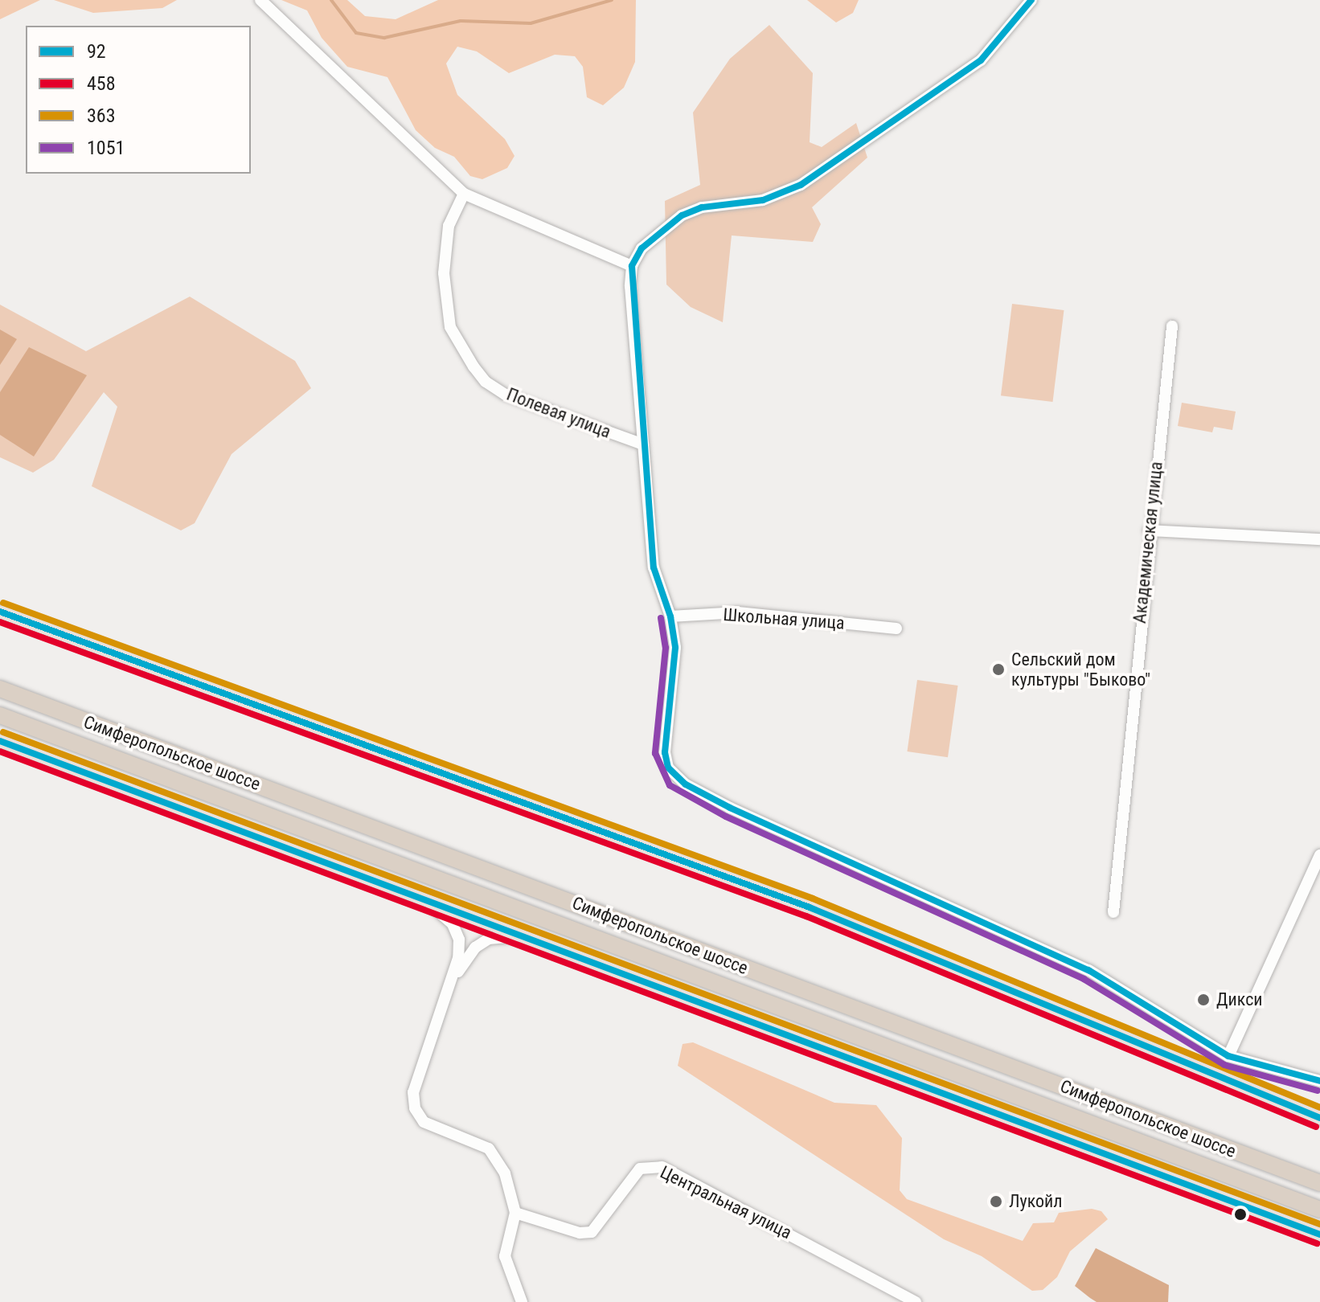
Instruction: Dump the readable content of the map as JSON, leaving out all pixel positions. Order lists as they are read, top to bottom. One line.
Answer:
{"streets":{"highway":["Симферопольское шоссе"],"street":["Полевая улица","Академическая улица","Школьная улица","Центральная улица"]},"places":["Сельский дом культуры \"Быково\"","Дикси","Лукойл"],"lines":["transit line 92","transit line 363","transit line 1051","transit line 458"],"legend":["92","458","363","1051"]}
